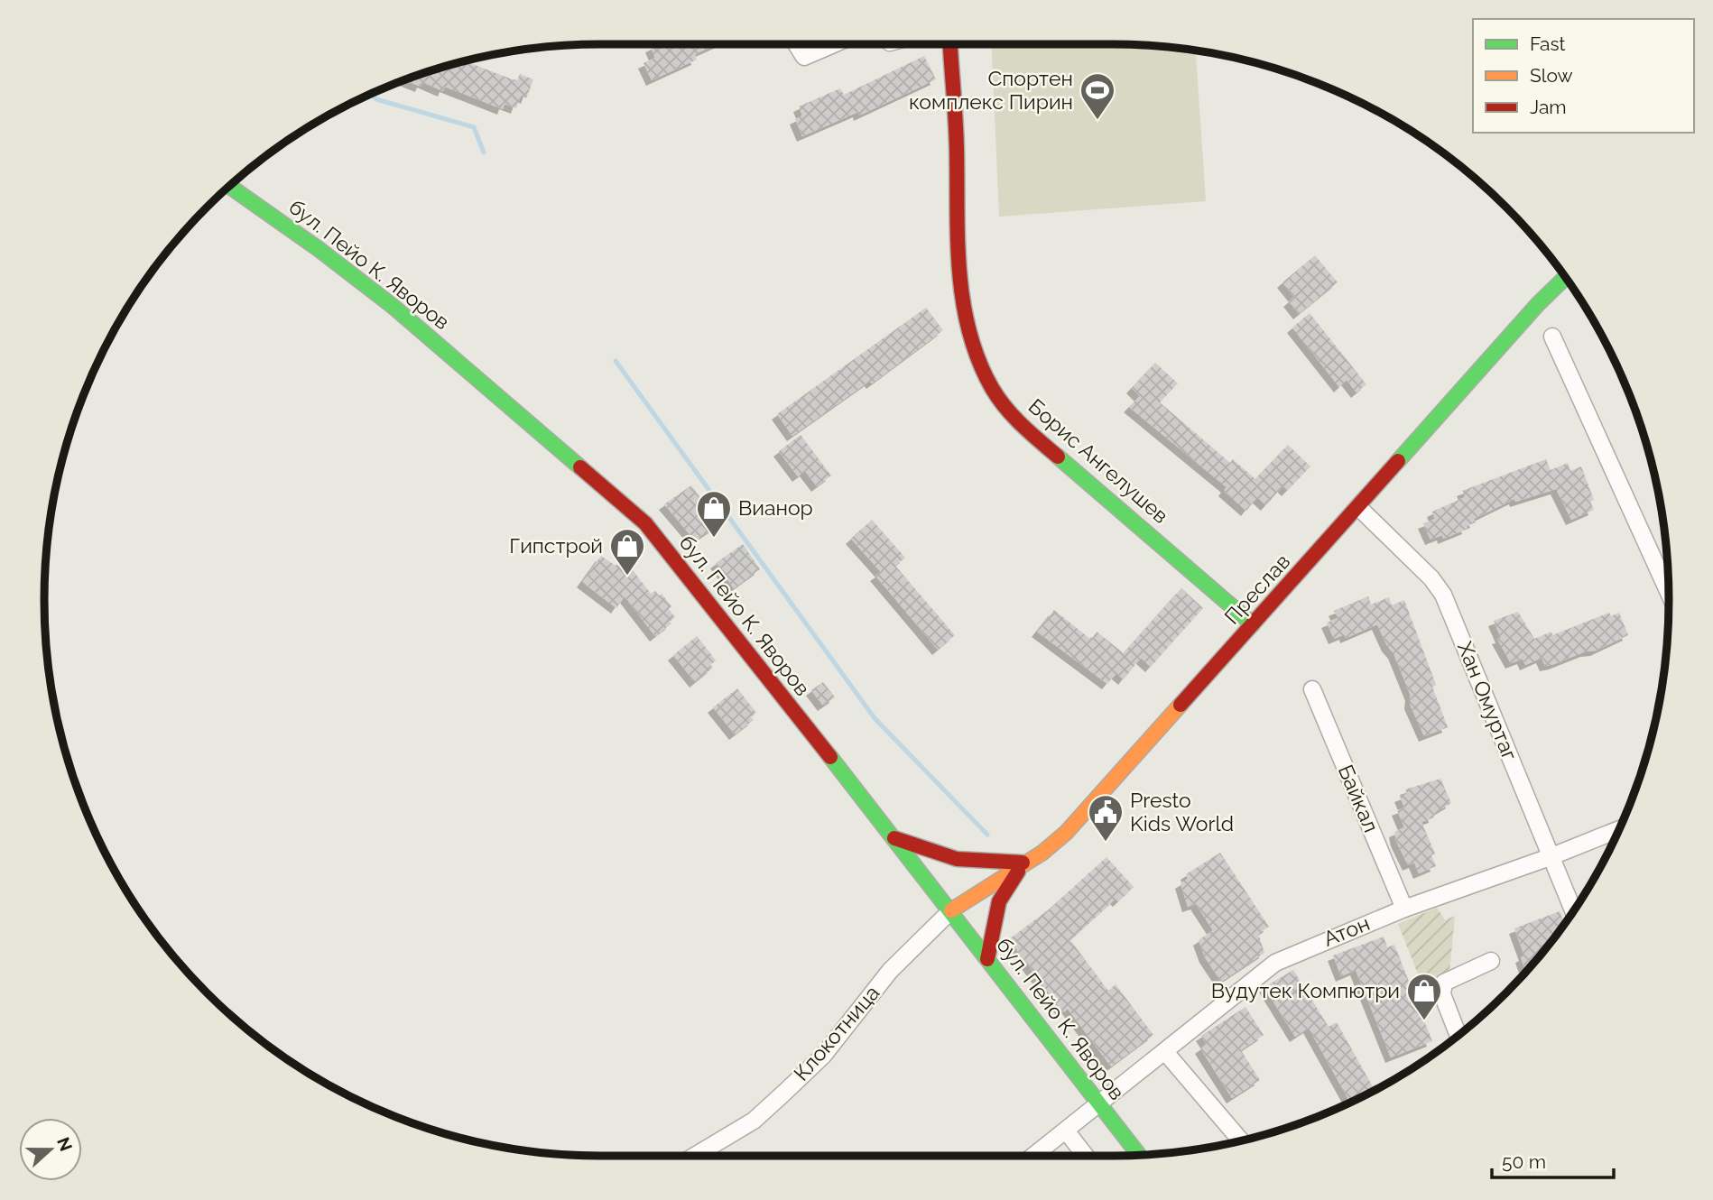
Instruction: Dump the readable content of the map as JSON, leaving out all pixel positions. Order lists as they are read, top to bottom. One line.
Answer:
{"streets":{"street":["бул. Пейо К. Яворов","Борис Ангелушев","Преслав","Хан Омуртаг","Байкал","Атон","Клокотница"]},"crossings":[["бул. Пейо К. Яворов","Преслав"],["бул. Пейо К. Яворов","Атон"],["бул. Пейо К. Яворов","Клокотница"],["Борис Ангелушев","Преслав"],["Преслав","Хан Омуртаг"],["Преслав","Клокотница"],["Хан Омуртаг","Атон"],["Байкал","Атон"]],"places":{"sports":["Спортен комплекс Пирин"],"shop":["Вианор","Гипстрой","Вудутек Компютри"],"public building":["Presto Kids World"]},"legend":["Fast","Slow","Jam"],"scale_bar":"50 m","north":"right"}
